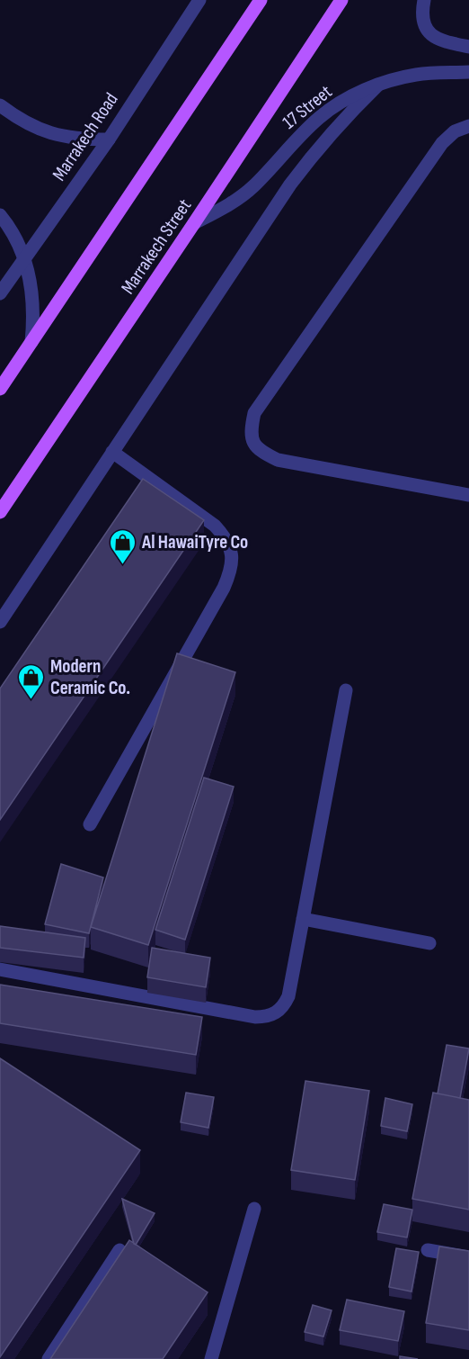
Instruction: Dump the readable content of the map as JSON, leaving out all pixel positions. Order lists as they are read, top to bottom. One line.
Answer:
{"streets":{"main road":["Marrakech Street"],"street":["17 Street","Marrakech Road"]},"crossings":[["17 Street","Marrakech Street"]],"places":{"shop":["Al HawaiTyre Co","Modern Ceramic Co."]}}
